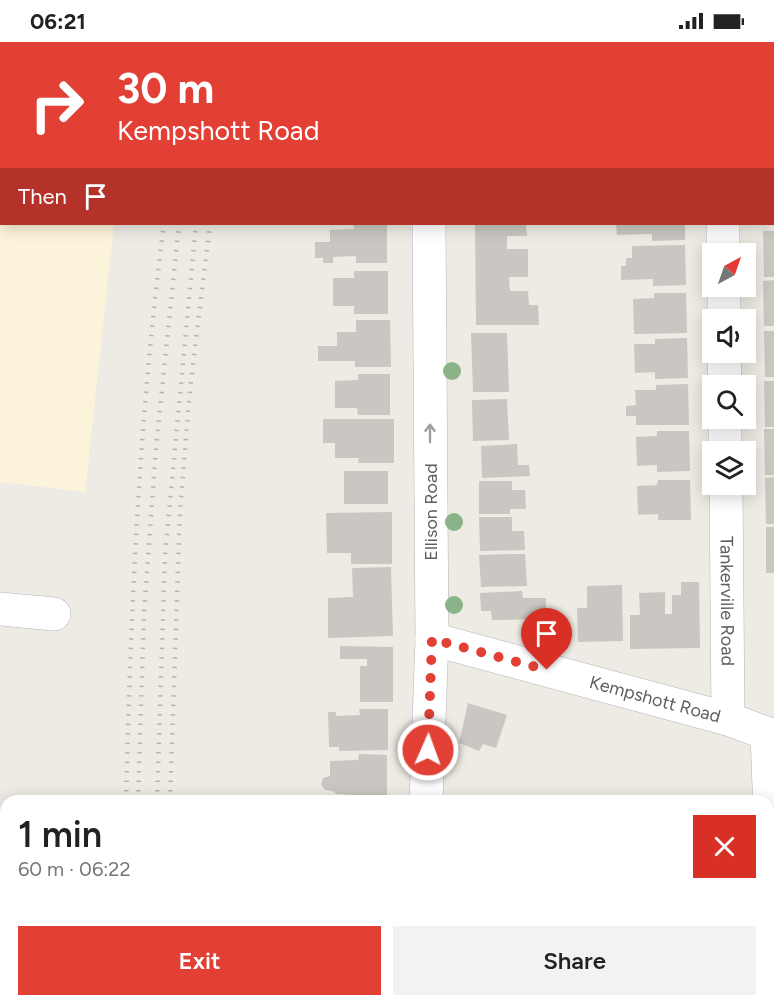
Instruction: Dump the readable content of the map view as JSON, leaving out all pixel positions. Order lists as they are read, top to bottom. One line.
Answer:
{"streets":{"street":["Ellison Road","Tankerville Road","Kempshott Road"]},"crossings":[["Ellison Road","Kempshott Road"],["Tankerville Road","Kempshott Road"]],"one_way":["Ellison Road"],"north":"top right","page":{"status":"06:21","turn":["30 m","Kempshott Road"],"then":"Then","heading":["1 min","60 m · 06:22"],"buttons":["Exit","Share"]}}
